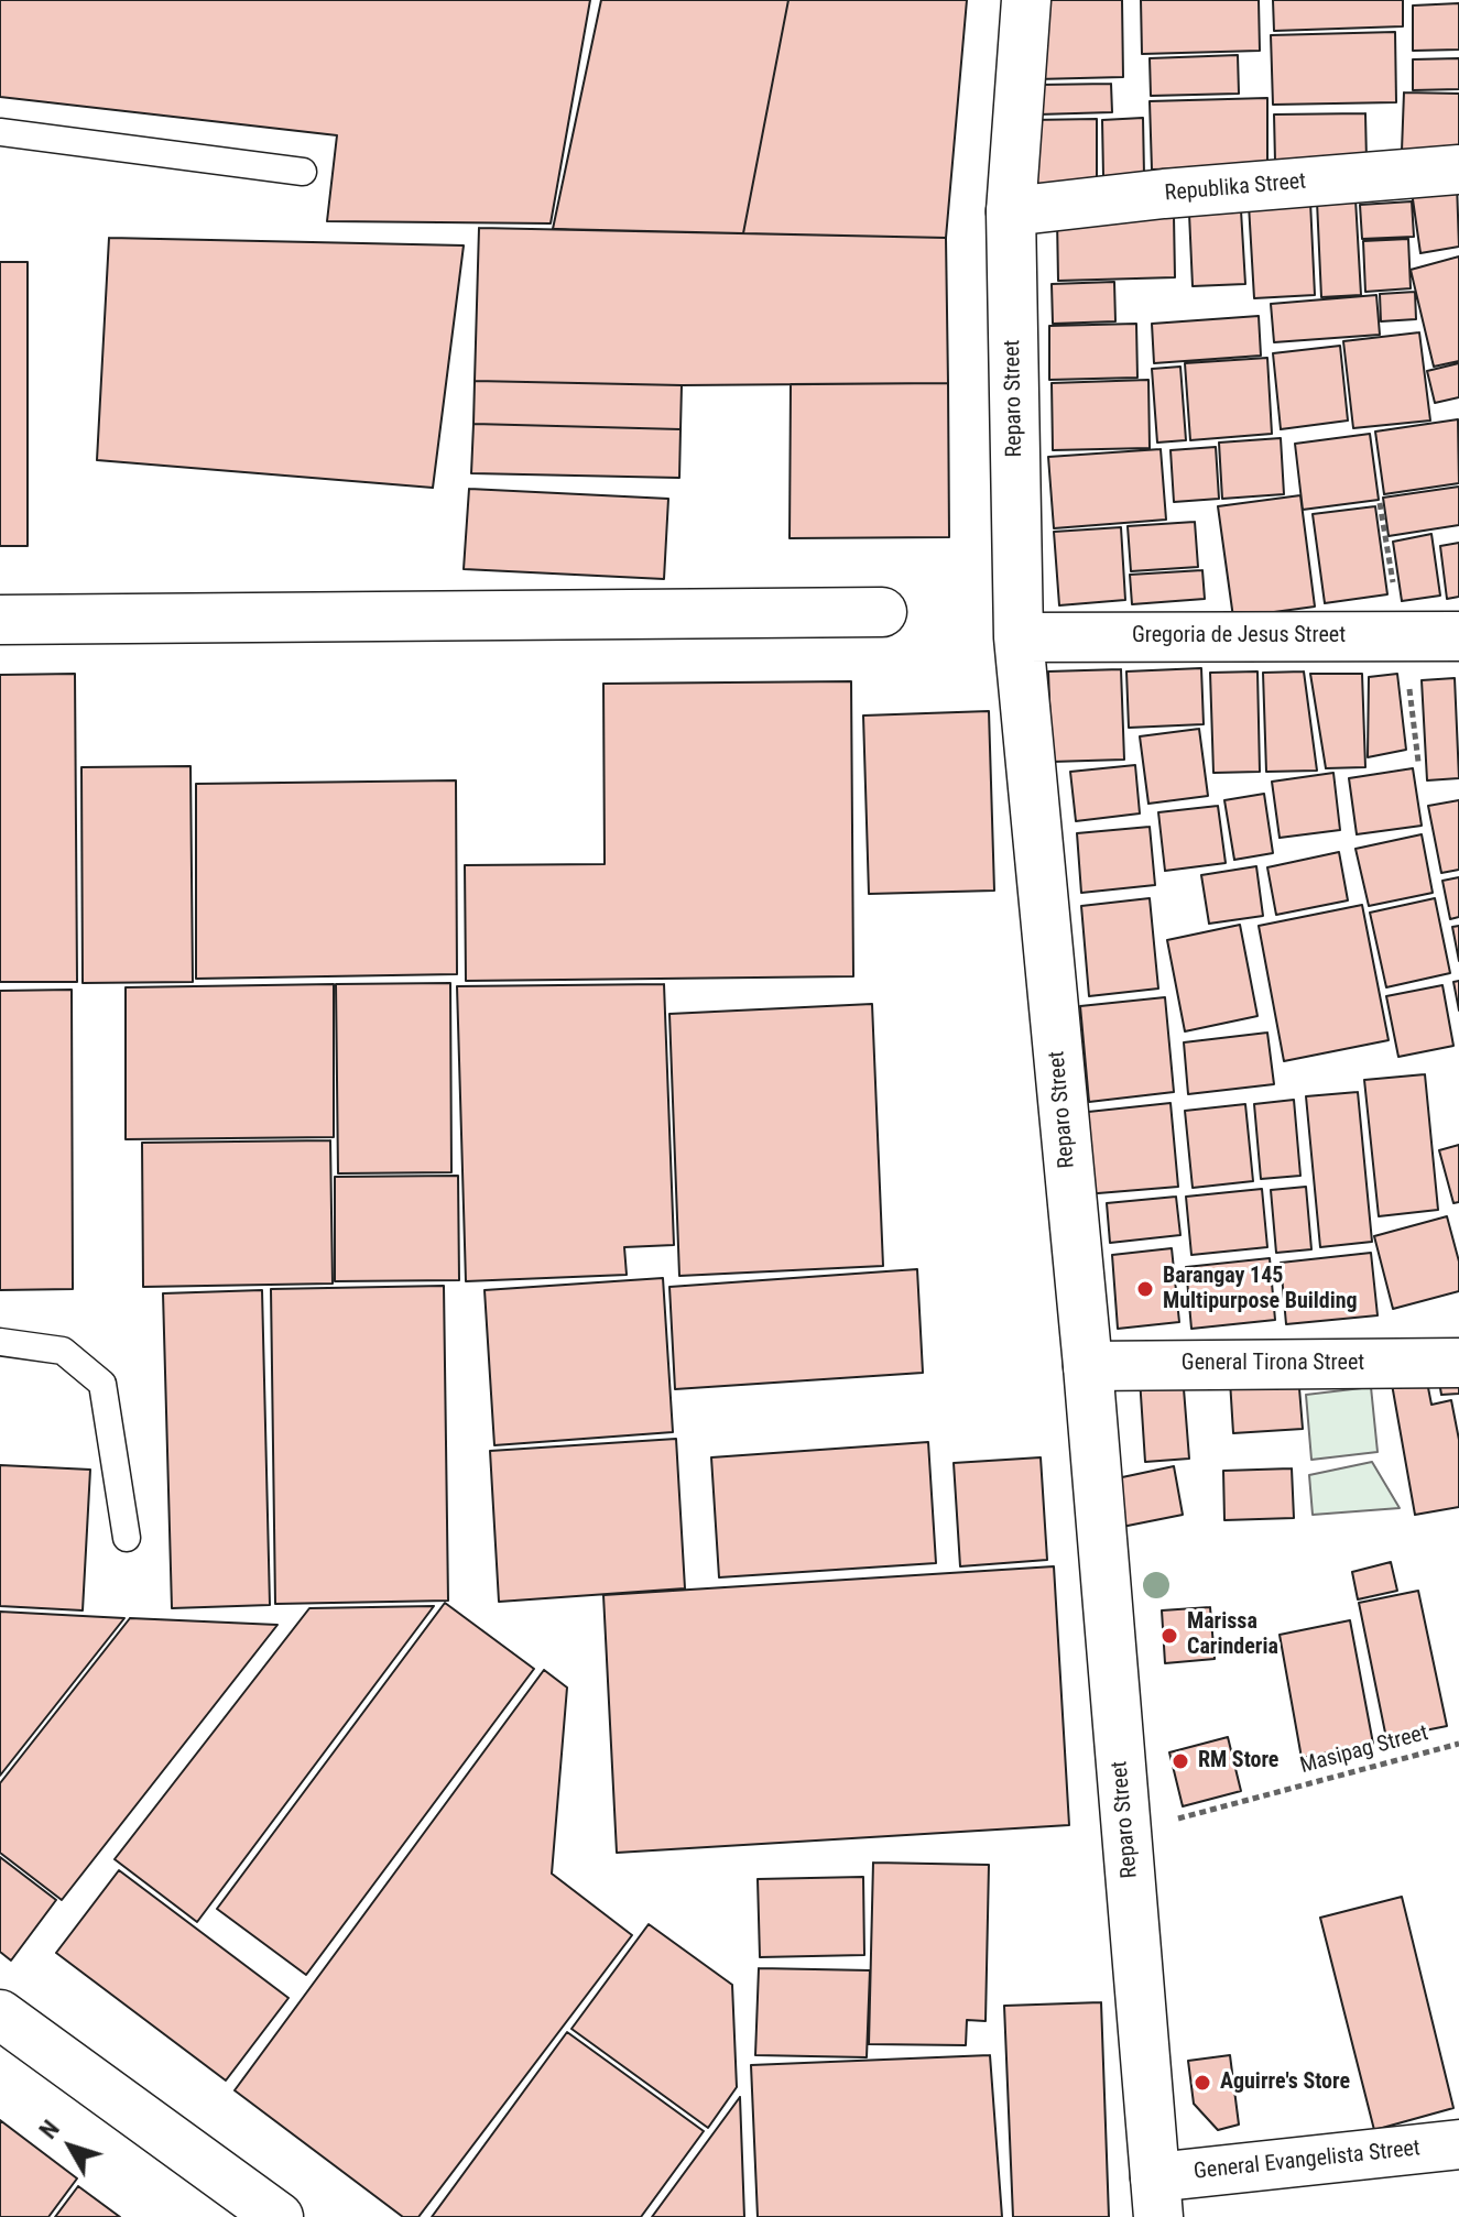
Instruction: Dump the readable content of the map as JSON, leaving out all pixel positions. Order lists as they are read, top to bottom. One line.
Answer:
{"streets":{"street":["Republika Street","Reparo Street","Gregoria de Jesus Street","General Tirona Street","General Evangelista Street"],"path":["Masipag Street"]},"crossings":[["Republika Street","Reparo Street"],["Reparo Street","Gregoria de Jesus Street"],["Reparo Street","General Tirona Street"],["Reparo Street","Masipag Street"],["Reparo Street","General Evangelista Street"]],"places":["Barangay 145 Multipurpose Building","Marissa Carinderia","RM Store","Aguirre's Store"],"north":"top left"}
